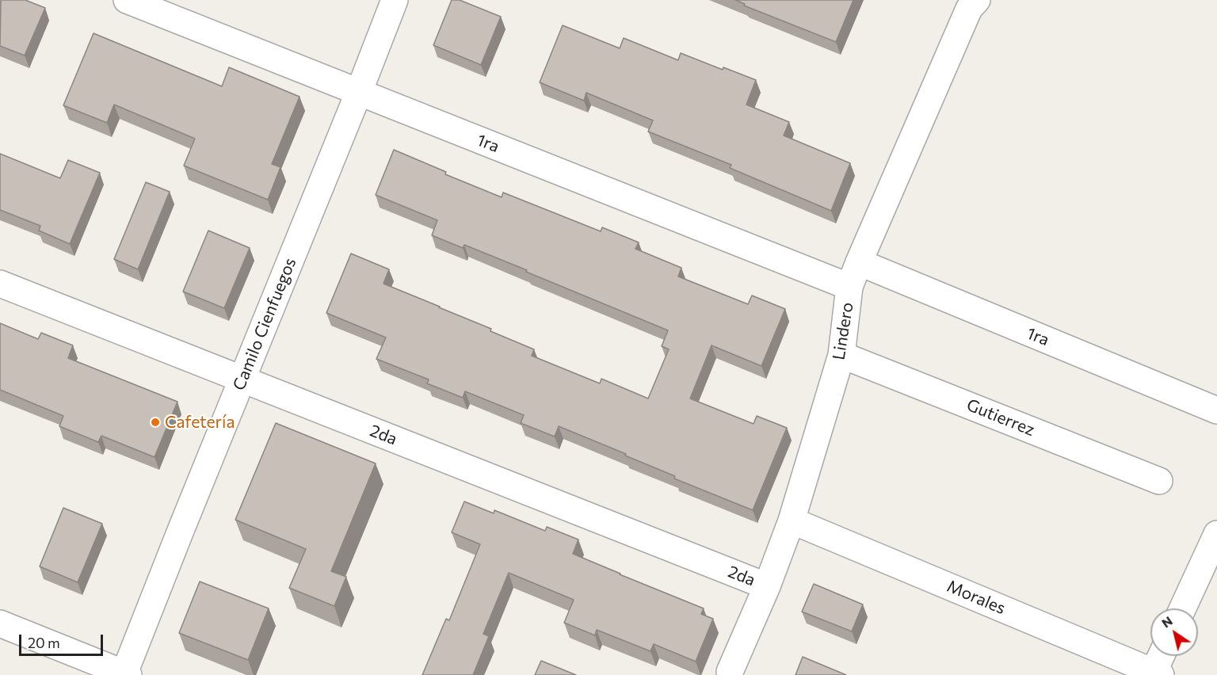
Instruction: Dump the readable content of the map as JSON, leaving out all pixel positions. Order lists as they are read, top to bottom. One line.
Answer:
{"streets":{"street":["1ra","Camilo Cienfuegos","Lindero","Gutierrez","2da","Morales"]},"crossings":[["1ra","Camilo Cienfuegos"],["1ra","Lindero"],["Camilo Cienfuegos","2da"],["Lindero","Gutierrez"],["Lindero","2da"],["Lindero","Morales"]],"places":["Cafetería"],"scale_bar":"20 m","north":"top left"}
